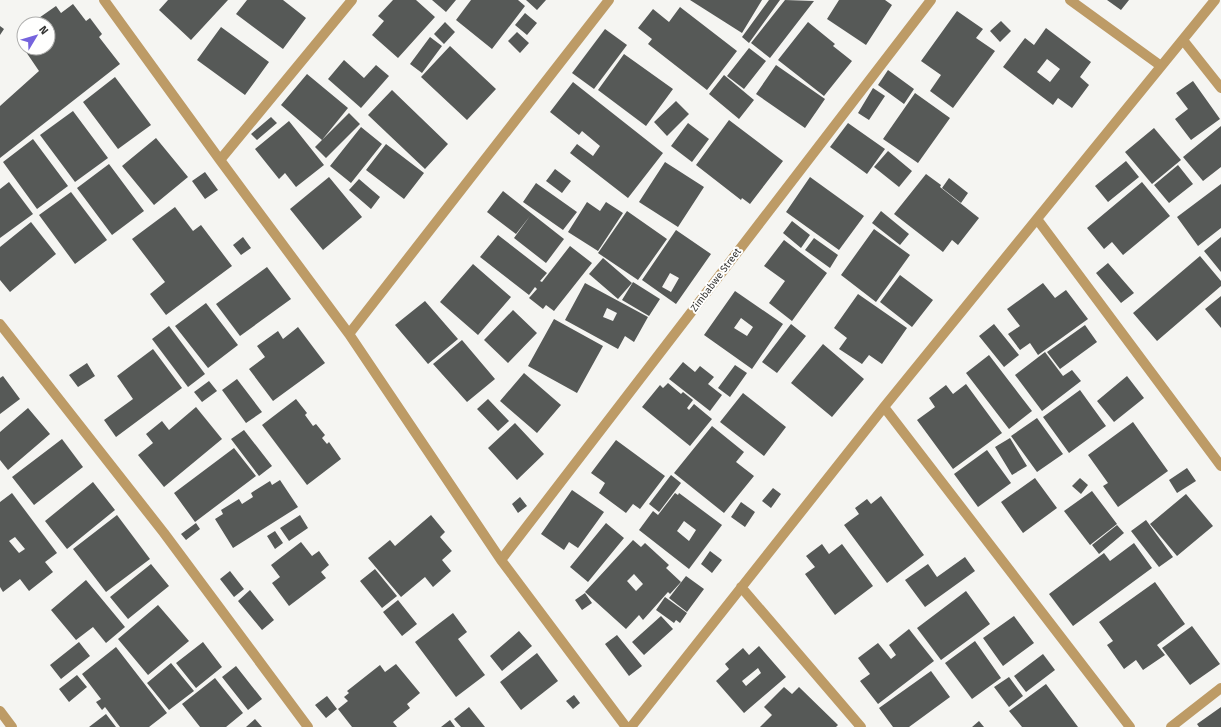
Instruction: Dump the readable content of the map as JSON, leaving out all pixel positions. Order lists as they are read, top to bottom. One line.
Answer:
{"streets":{"street":["Zimbabwe Street"]},"north":"top right"}
